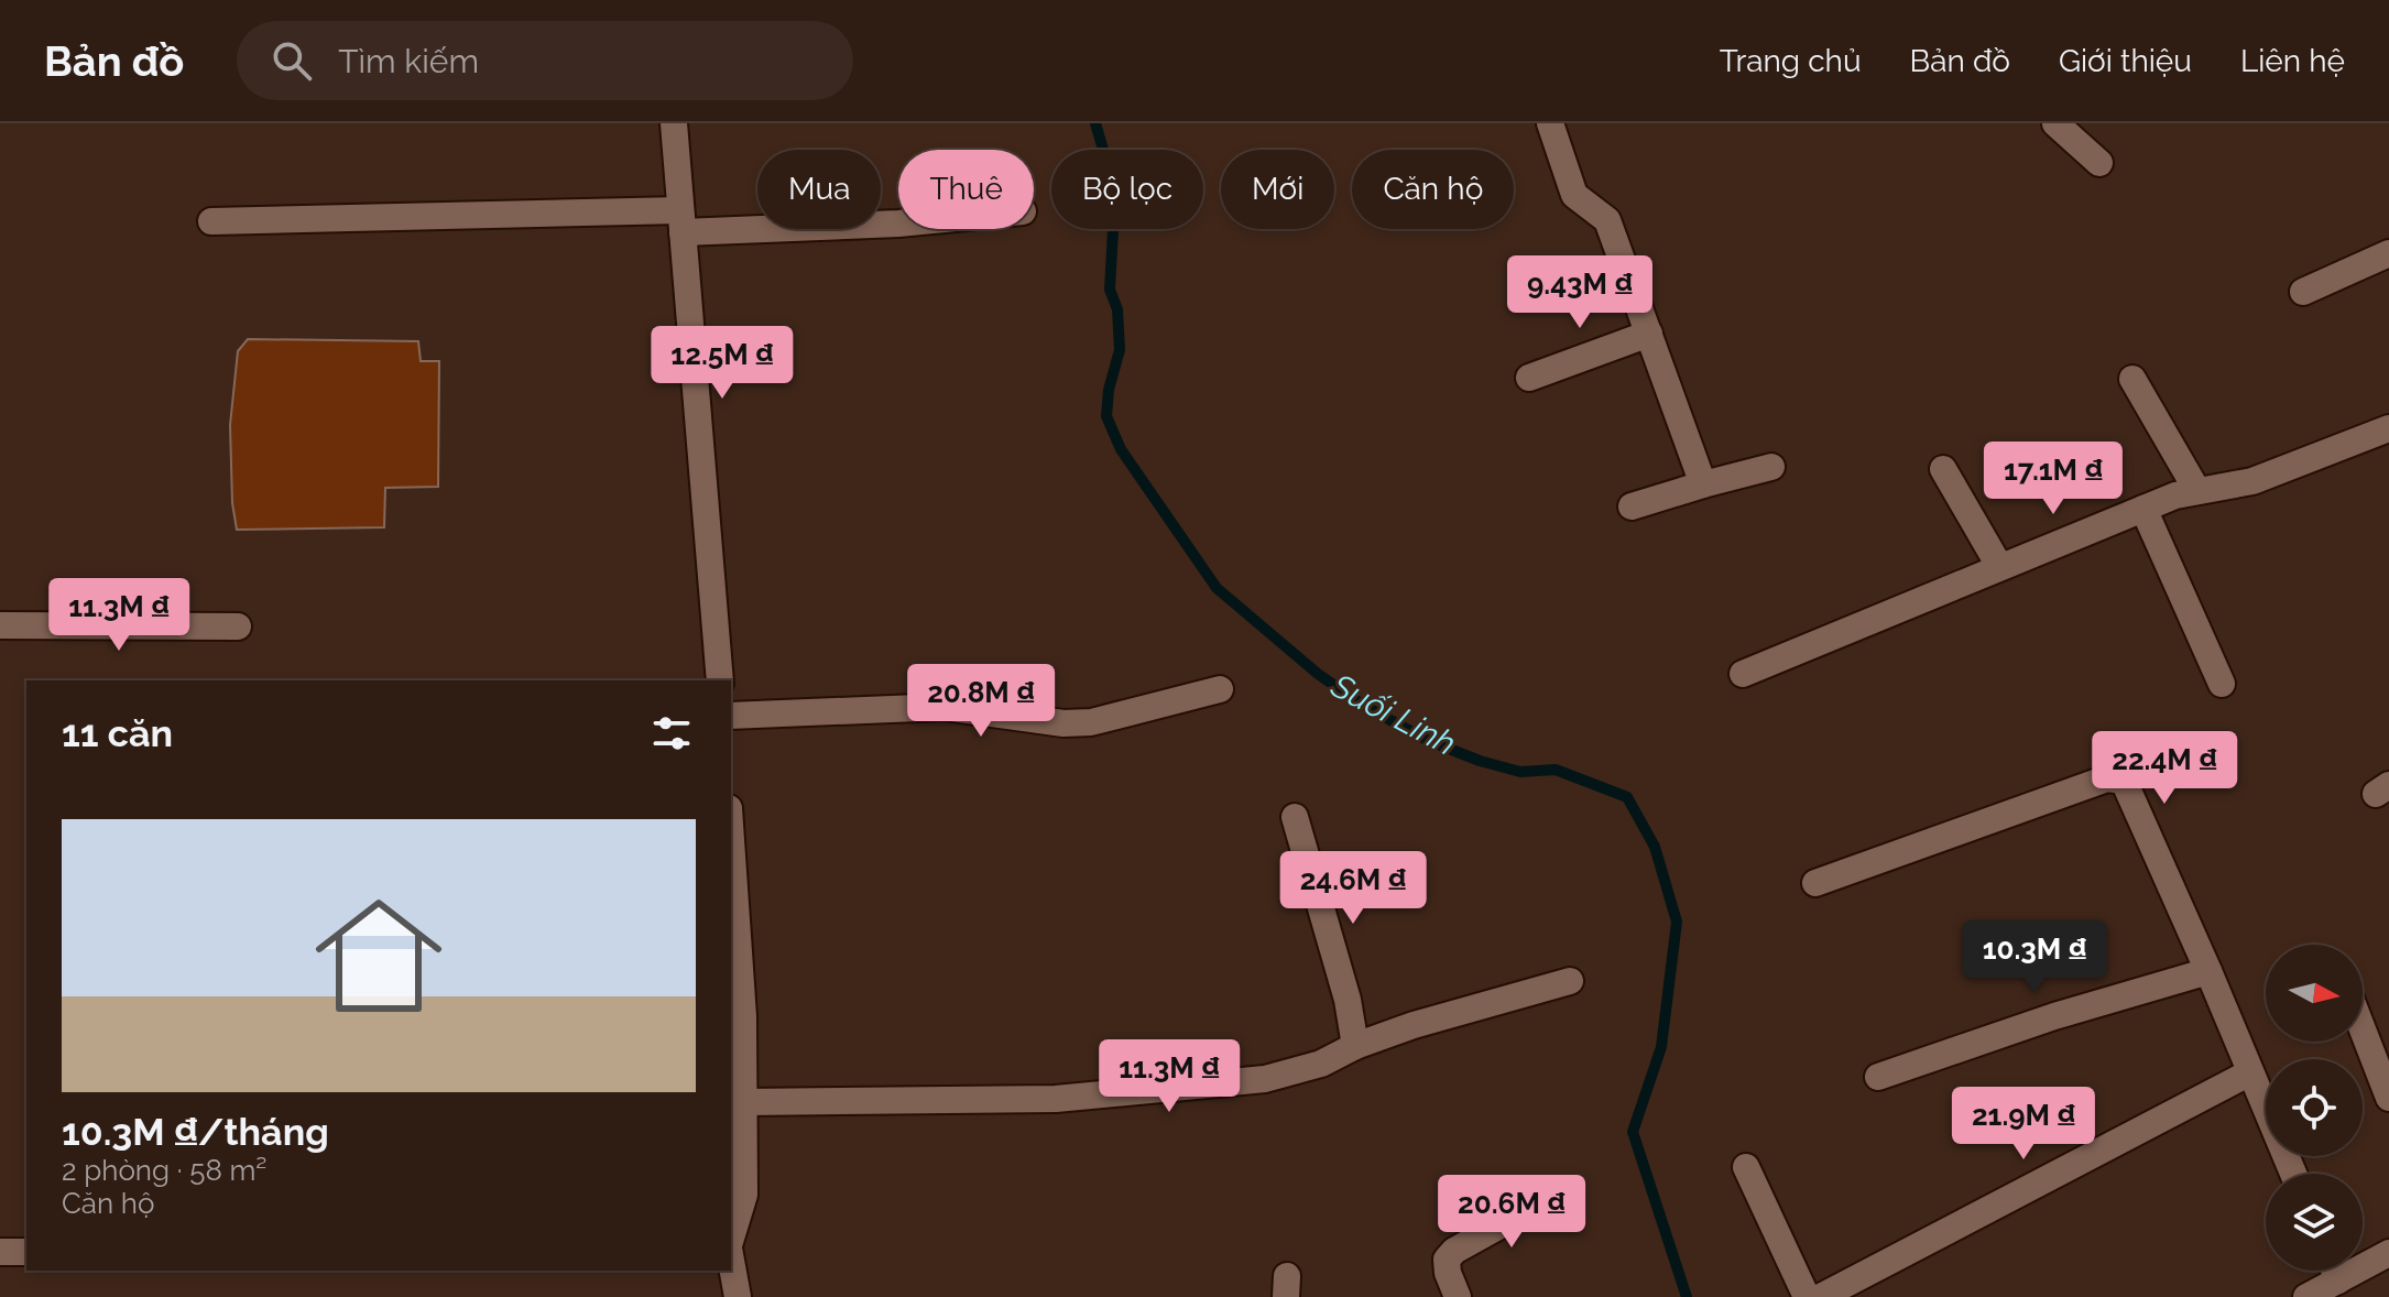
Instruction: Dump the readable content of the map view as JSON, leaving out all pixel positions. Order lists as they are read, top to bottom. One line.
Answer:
{"water":["Suối Linh"],"north":"right","page":{"header":"Bản đồ","search":"Tìm kiếm","nav":["Trang chủ","Bản đồ","Giới thiệu","Liên hệ"],"chip":["Mua","Thuê","Bộ lọc","Mới","Căn hộ"],"price":["9.43M ₫","12.5M ₫","17.1M ₫","11.3M ₫","20.8M ₫","22.4M ₫","24.6M ₫","10.3M ₫","11.3M ₫","21.9M ₫","20.6M ₫"],"heading":"11 căn","list":[{"name":"10.3M ₫/tháng","note":"2 phòng · 58 m² · Căn hộ"}]}}
